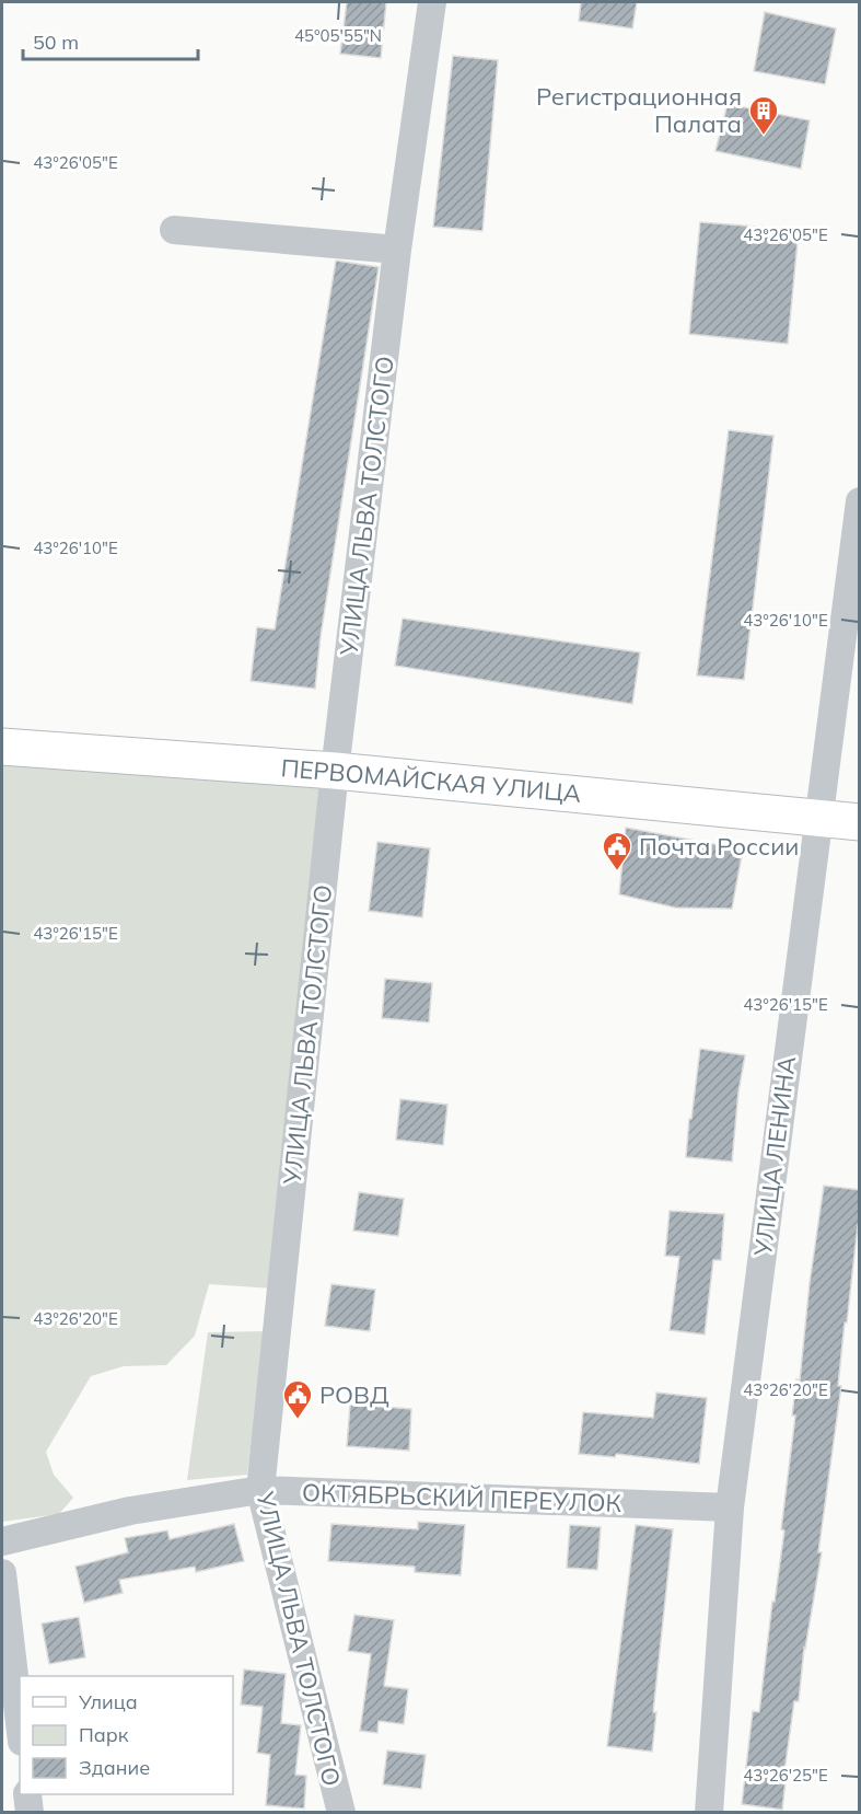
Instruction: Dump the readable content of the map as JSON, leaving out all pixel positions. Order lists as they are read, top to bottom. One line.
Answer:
{"streets":{"main road":["ПЕРВОМАЙСКАЯ УЛИЦА"],"street":["УЛИЦА ЛЬВА ТОЛСТОГО","УЛИЦА ЛЕНИНА","ОКТЯБРЬСКИЙ ПЕРЕУЛОК"]},"crossings":[["УЛИЦА ЛЬВА ТОЛСТОГО","ПЕРВОМАЙСКАЯ УЛИЦА"],["УЛИЦА ЛЬВА ТОЛСТОГО","ОКТЯБРЬСКИЙ ПЕРЕУЛОК"],["ПЕРВОМАЙСКАЯ УЛИЦА","УЛИЦА ЛЕНИНА"],["УЛИЦА ЛЕНИНА","ОКТЯБРЬСКИЙ ПЕРЕУЛОК"]],"places":{"building":["Регистрационная Палата"],"public building":["Почта России","РОВД"]},"legend":["Улица","Парк","Здание"],"scale_bar":"50 m","coordinates":["45°05'55\"N","43°26'05\"E","43°26'10\"E","43°26'15\"E","43°26'20\"E","43°26'25\"E"]}
